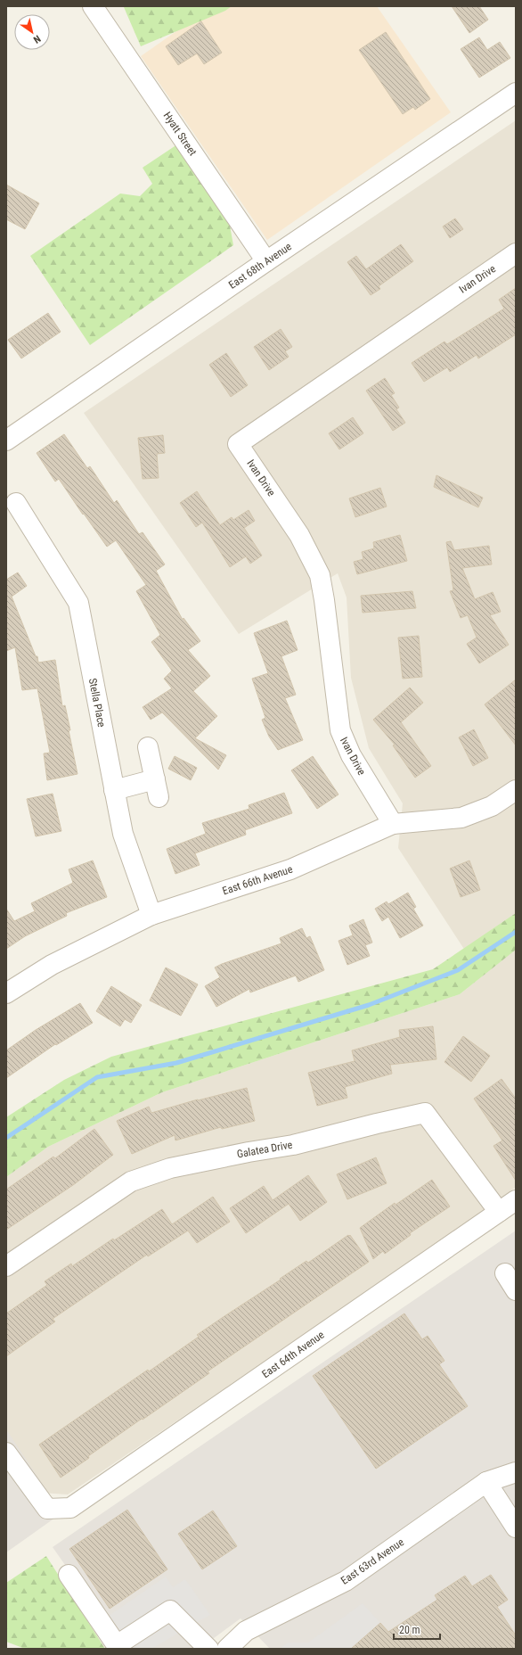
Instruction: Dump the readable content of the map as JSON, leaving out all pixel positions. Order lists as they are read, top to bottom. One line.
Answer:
{"streets":{"street":["Hyatt Street","East 68th Avenue","Ivan Drive","Stella Place","East 66th Avenue","Galatea Drive","East 64th Avenue","East 63rd Avenue"]},"crossings":[["Hyatt Street","East 68th Avenue"],["Ivan Drive","East 66th Avenue"],["Stella Place","East 66th Avenue"],["Galatea Drive","East 64th Avenue"]],"scale_bar":"20 m","north":"bottom right"}
